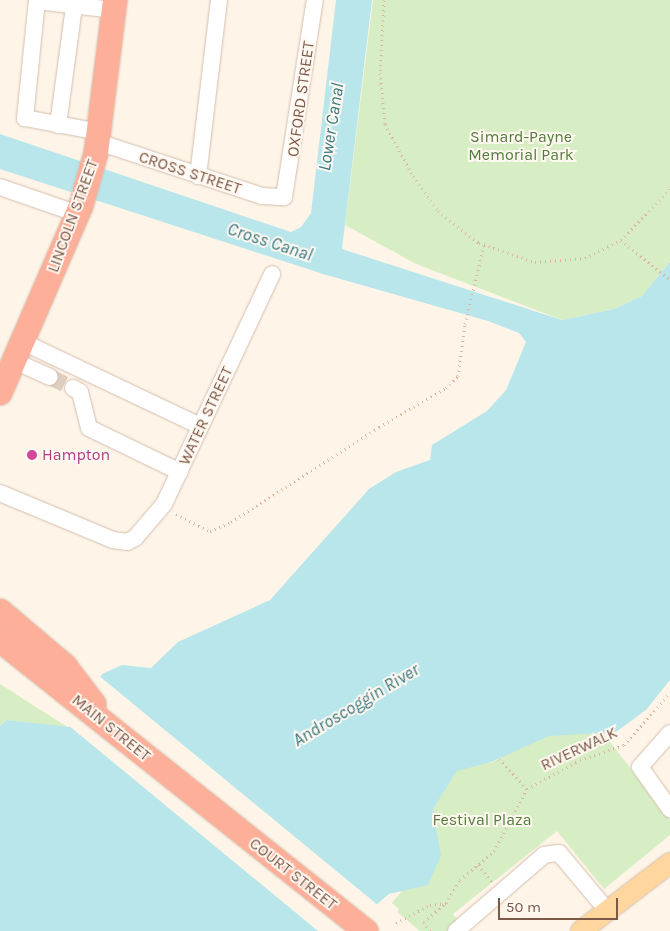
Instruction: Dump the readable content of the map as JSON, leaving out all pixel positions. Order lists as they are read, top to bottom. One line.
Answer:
{"streets":{"highway":["LINCOLN STREET","MAIN STREET","COURT STREET"],"street":["OXFORD STREET","CROSS STREET","WATER STREET"],"path":["RIVERWALK"]},"crossings":[["OXFORD STREET","CROSS STREET"],["CROSS STREET","LINCOLN STREET"],["MAIN STREET","COURT STREET"]],"water":["Lower Canal","Cross Canal","Androscoggin River"],"parks":["Simard-Payne Memorial Park","Festival Plaza"],"places":["Hampton"],"scale_bar":"50 m"}
